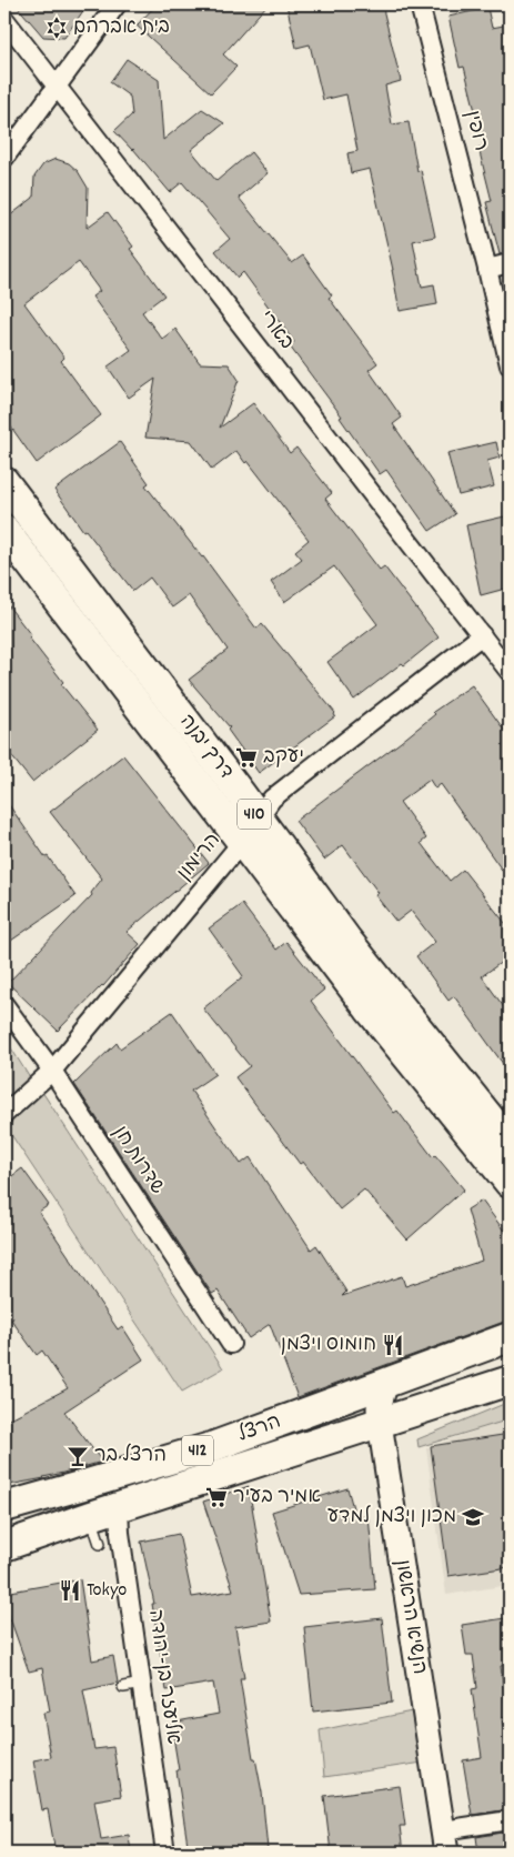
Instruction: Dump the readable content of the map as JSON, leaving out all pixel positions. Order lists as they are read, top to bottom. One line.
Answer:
{"streets":{"main road":["דרך יבנה","410","הרצל","412"],"street":["רופין","בארי","הרימון","שדרות חן","הנשיא הראשון","אליעזר בן-יהודה"]},"crossings":[["בארי","הרימון"],["דרך יבנה","הרימון"],["הרימון","שדרות חן"],["הרצל","הנשיא הראשון"],["הרצל","אליעזר בן-יהודה"]],"places":{"synagogue":["בית אברהם"],"supermarket":["יעקב","אמיר בעיר"],"restaurant":["חומוס ויצמן","Tokyo"],"bar":["הרצל בר"],"school or university":["מכון ויצמן למדע"]}}
